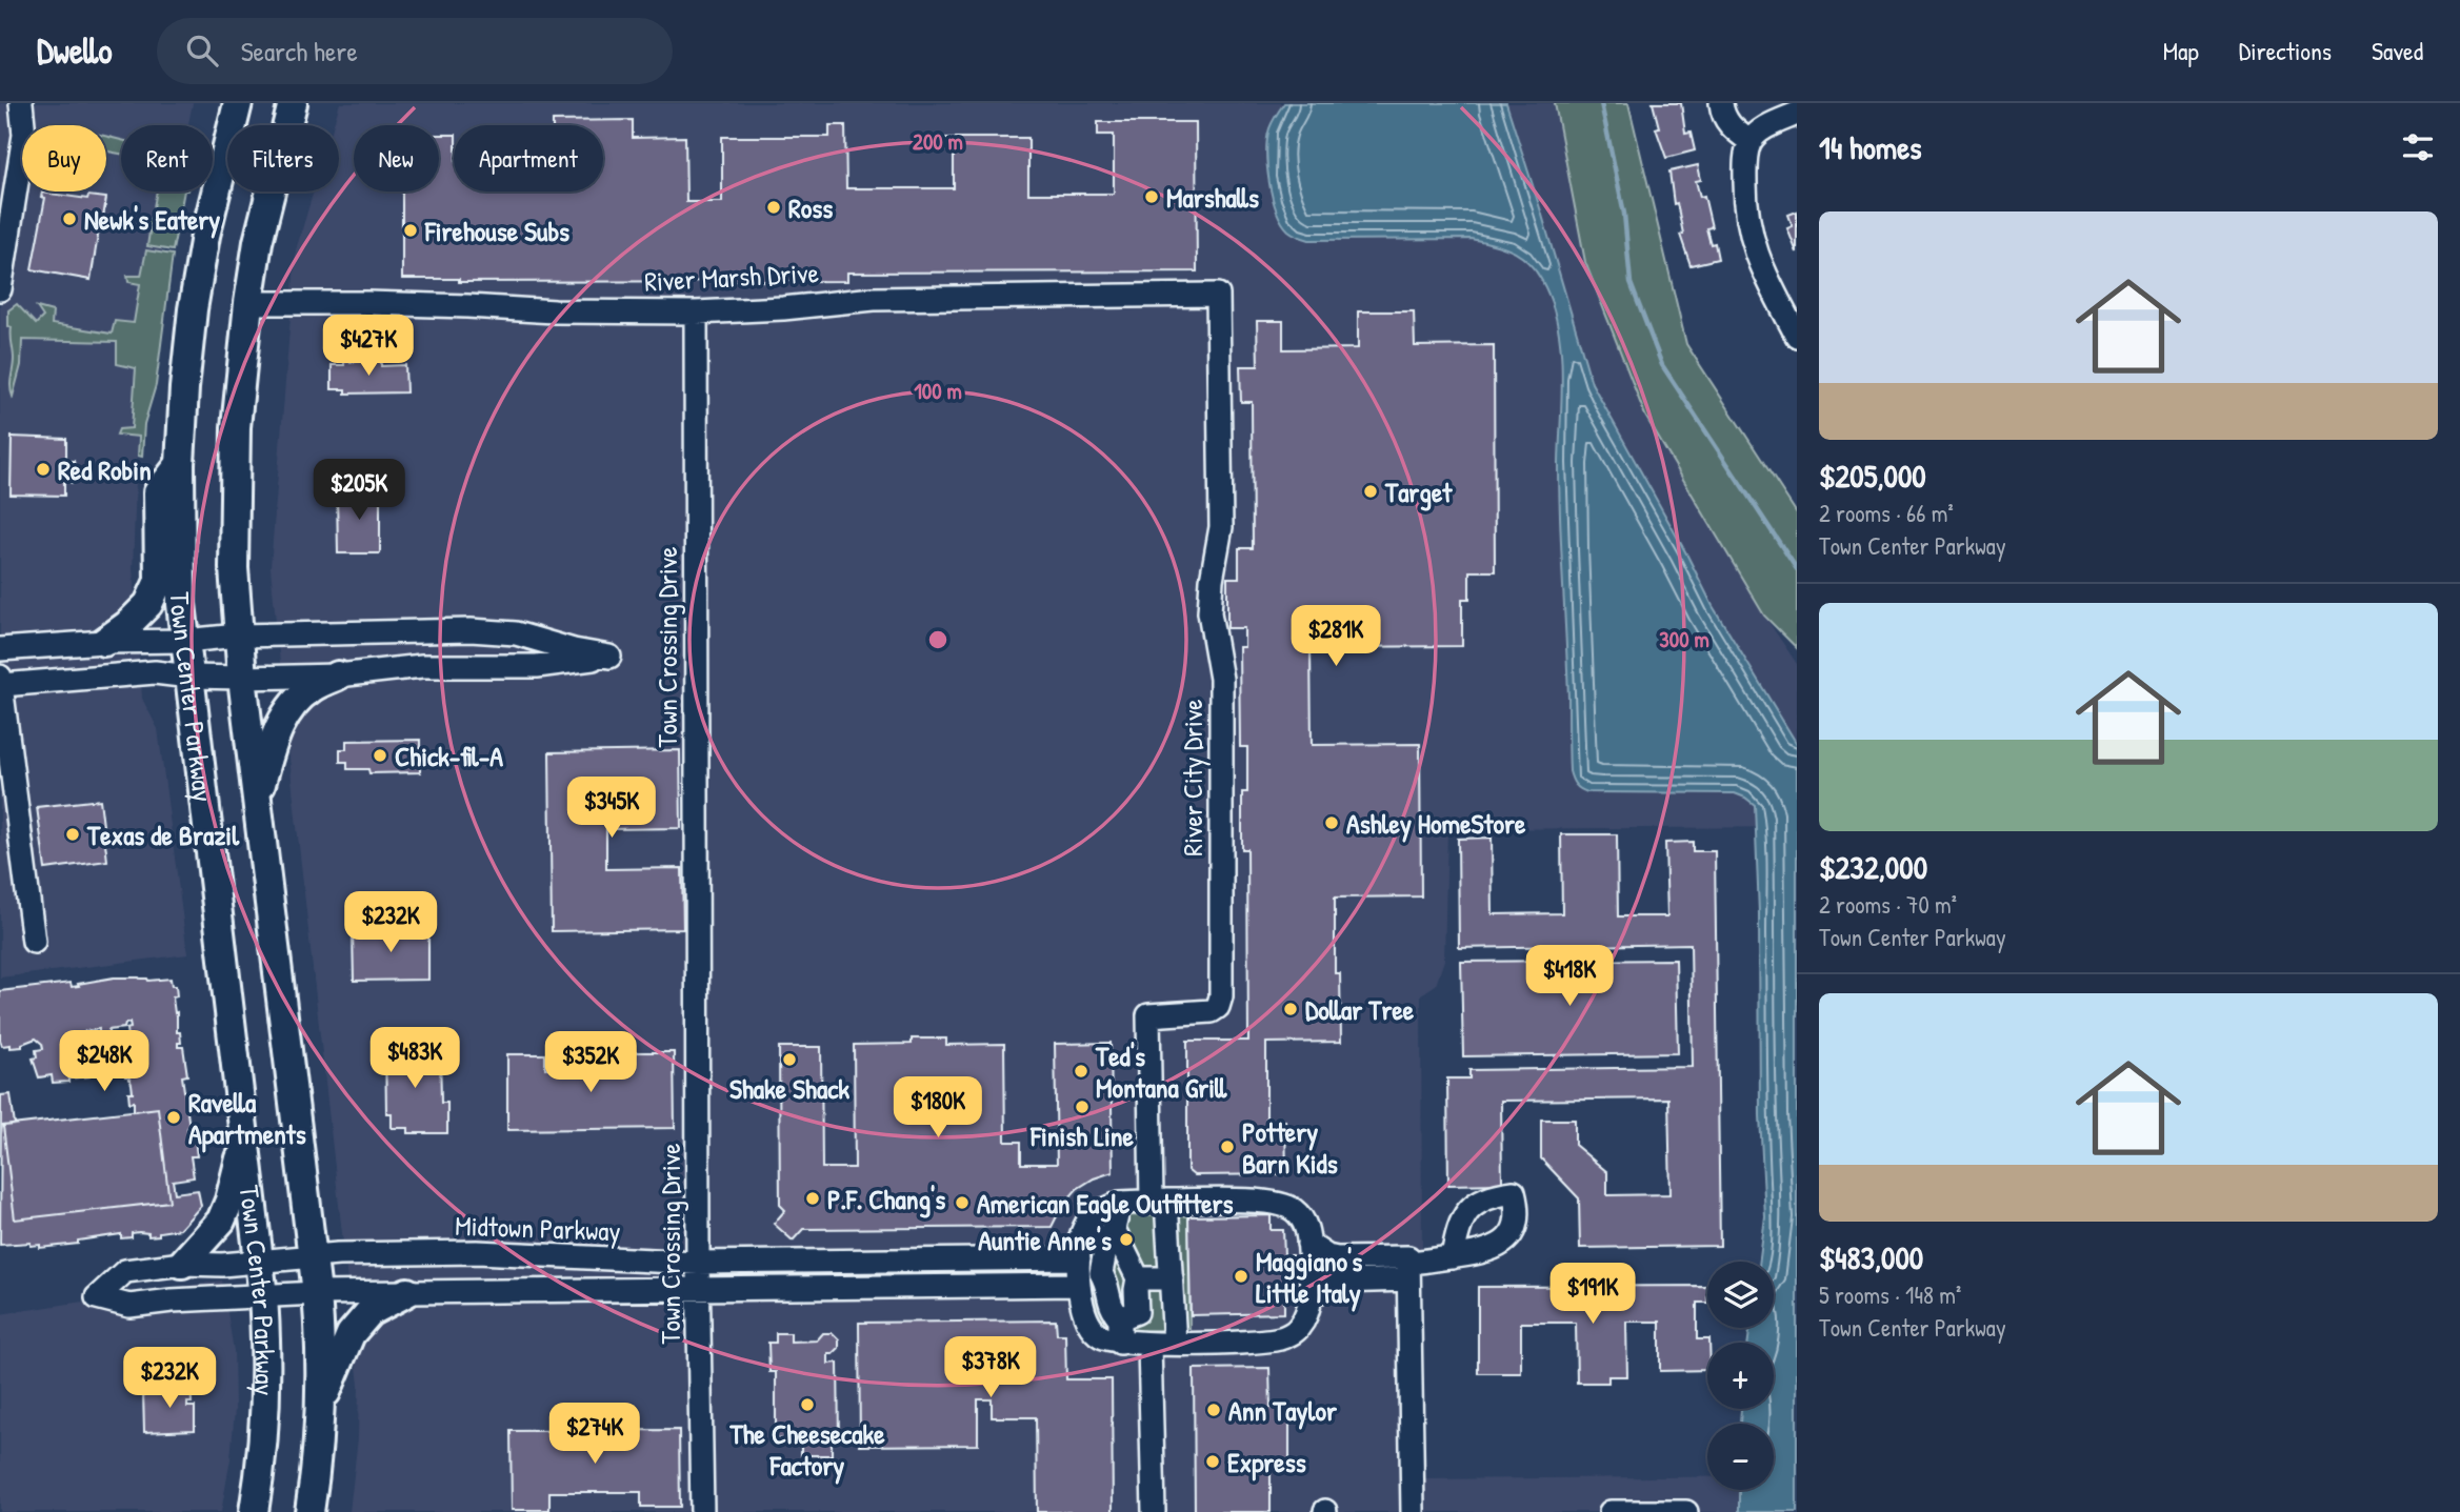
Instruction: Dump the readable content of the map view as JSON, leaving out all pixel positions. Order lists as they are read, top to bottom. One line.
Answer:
{"streets":{"main road":["Town Center Parkway"],"street":["River Marsh Drive","Town Crossing Drive","River City Drive","Midtown Parkway"]},"crossings":[["River Marsh Drive","Town Crossing Drive"],["River Marsh Drive","Town Center Parkway"],["River Marsh Drive","River City Drive"],["Town Crossing Drive","Midtown Parkway"],["Town Center Parkway","Midtown Parkway"]],"places":["Marshalls","Ross","Newk's Eatery","Firehouse Subs","Red Robin","Target","Chick-fil-A","Ashley HomeStore","Texas de Brazil","Dollar Tree","Shake Shack","Ted's Montana Grill","Finish Line","Ravella Apartments","Pottery Barn Kids","P.F. Chang's","American Eagle Outfitters","Auntie Anne's","Maggiano's Little Italy","The Cheesecake Factory","Ann Taylor","Express"],"page":{"header":"Dwello","search":"Search here","nav":["Map","Directions","Saved"],"heading":"14 homes","chip":["Buy","Rent","Filters","New","Apartment"],"list":[{"name":"$205,000","note":"2 rooms · 66 m² · Town Center Parkway"},{"name":"$232,000","note":"2 rooms · 70 m² · Town Center Parkway"},{"name":"$483,000","note":"5 rooms · 148 m² · Town Center Parkway"}],"price":["$427K","$205K","$281K","$345K","$232K","$418K","$483K","$248K","$352K","$180K","$191K","$378K","$232K","$274K"],"map_buttons":["+","−"]},"rings":["200 m","100 m","300 m"]}
